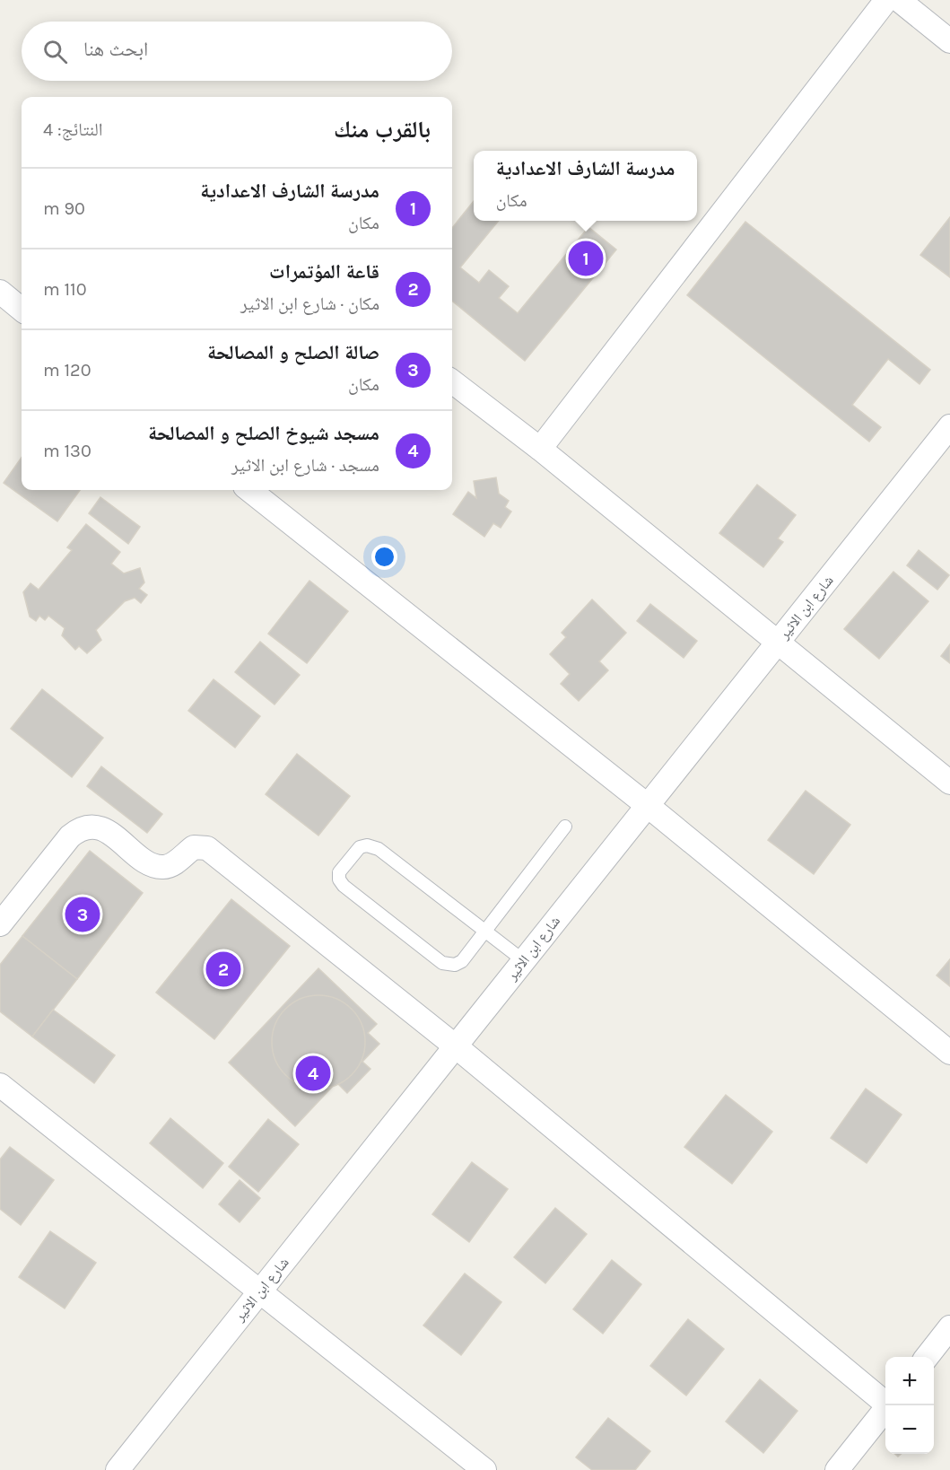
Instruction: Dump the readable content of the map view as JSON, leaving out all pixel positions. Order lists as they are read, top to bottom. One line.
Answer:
{"streets":{"street":["شارع ابن الاثير"]},"page":{"search":"ابحث هنا","heading":["بالقرب منك","النتائج: 4"],"popup":["مدرسة الشارف الاعدادية","مكان"],"list":[{"mark":"1","name":"مدرسة الشارف الاعدادية","note":"مكان","value":"90 m"},{"mark":"2","name":"قاعة المؤتمرات","note":"مكان · شارع ابن الاثير","value":"110 m"},{"mark":"3","name":"صالة الصلح و المصالحة","note":"مكان","value":"120 m"},{"mark":"4","name":"مسجد شيوخ الصلح و المصالحة","note":"مسجد · شارع ابن الاثير","value":"130 m"}],"pins":["1","3","2","4"],"map_buttons":["+","−"]}}
